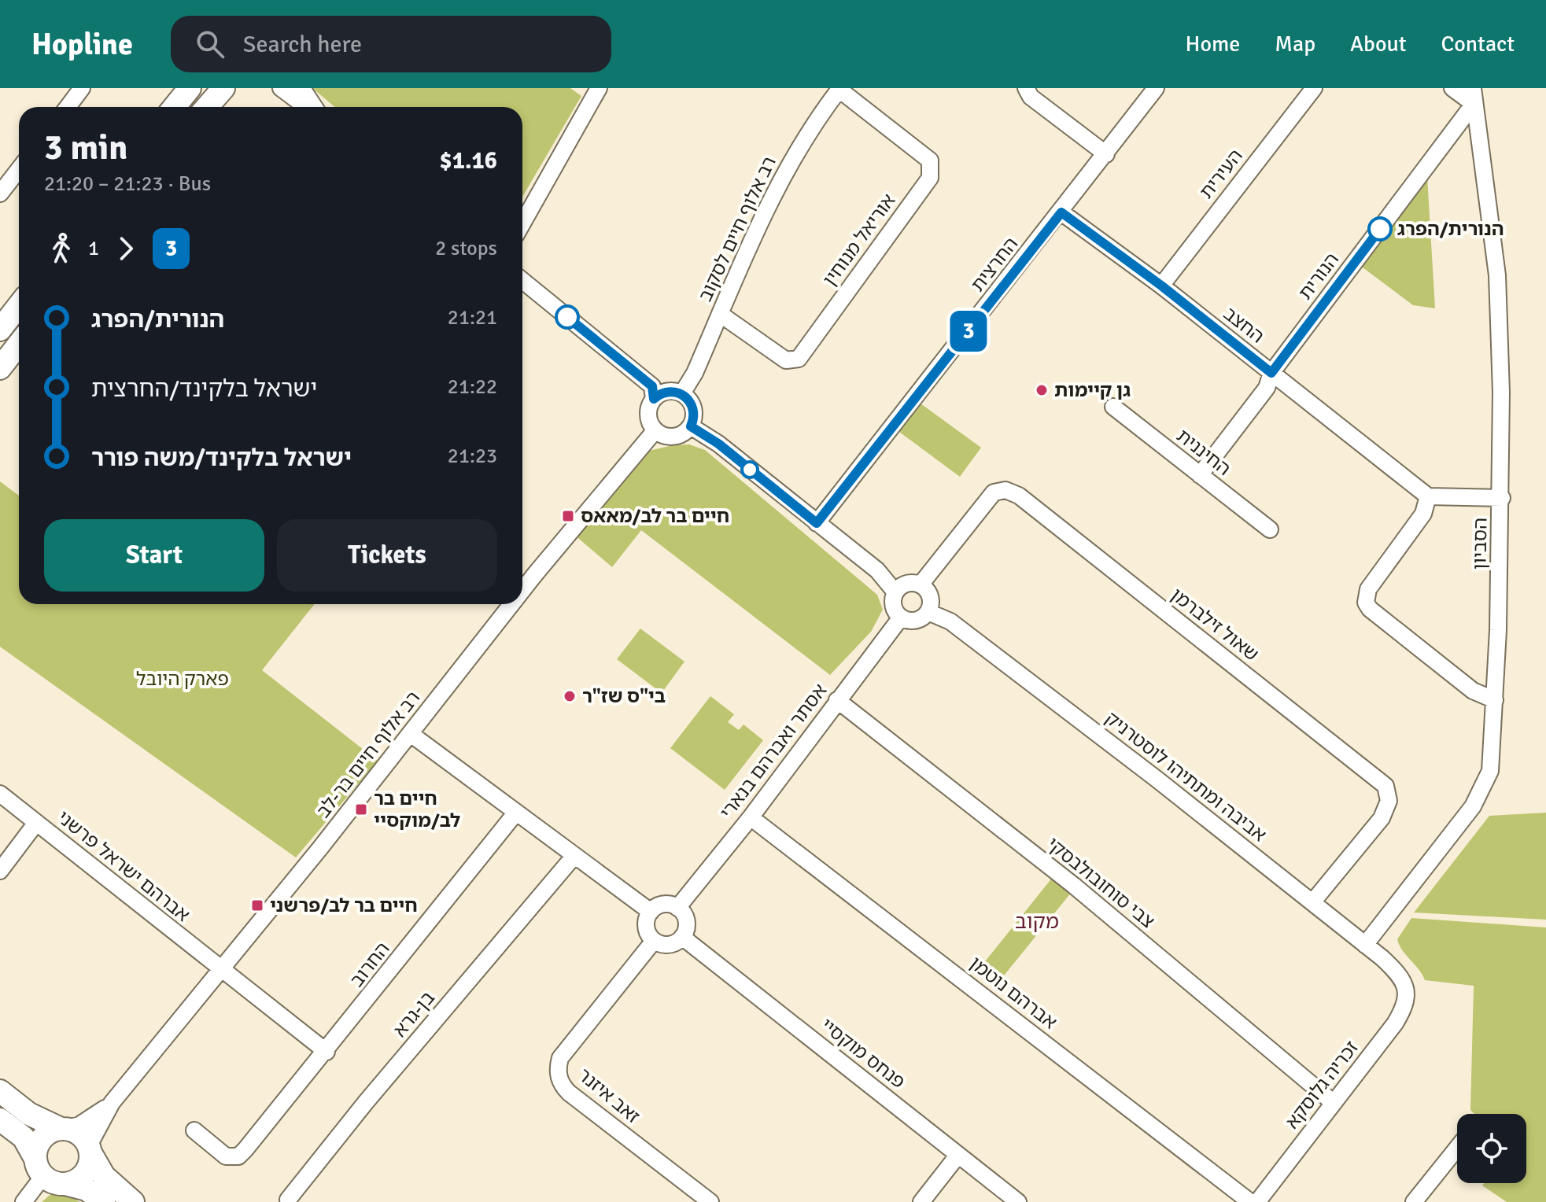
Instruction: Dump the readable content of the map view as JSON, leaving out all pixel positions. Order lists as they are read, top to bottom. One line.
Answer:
{"streets":{"street":["העירית","רב אלוף חיים לסקוב","אוריאל מנוחין","החרצית","הנורית","החצב","החיננית","הסביון","שאול זילברמן","אסתר ואברהם בנארי","רב אלוף חיים בר-לב","אביבה ומתתיהו לוסטרניק","אברהם ישראל פרשני","צבי סוחובולבסקי","החרוב","אברהם נוטמן","בן-גרא","פנחס מוקסיי","זכריה גלוסקא","זאב איזנר"]},"crossings":[["העירית","החצב"],["רב אלוף חיים לסקוב","אוריאל מנוחין"],["רב אלוף חיים לסקוב","רב אלוף חיים בר-לב"],["החרצית","החצב"],["הנורית","החצב"],["הנורית","החיננית"],["הנורית","הסביון"],["הסביון","אביבה ומתתיהו לוסטרניק"],["שאול זילברמן","אסתר ואברהם בנארי"],["שאול זילברמן","אביבה ומתתיהו לוסטרניק"],["אסתר ואברהם בנארי","אביבה ומתתיהו לוסטרניק"],["אסתר ואברהם בנארי","צבי סוחובולבסקי"],["אסתר ואברהם בנארי","אברהם נוטמן"],["אסתר ואברהם בנארי","פנחס מוקסיי"],["אסתר ואברהם בנארי","זאב איזנר"],["רב אלוף חיים בר-לב","אברהם ישראל פרשני"],["אביבה ומתתיהו לוסטרניק","זכריה גלוסקא"],["צבי סוחובולבסקי","זכריה גלוסקא"],["פנחס מוקסיי","זאב איזנר"]],"districts":["מקוב"],"parks":["פארק היובל"],"places":{"other":["הנורית/הפרג","גן קיימות","בי\"ס שז\"ר"],"transit":["חיים בר לב/מאאס","חיים בר לב/מוקסיי","חיים בר לב/פרשני"]},"lines":["bus line 3"],"page":{"header":"Hopline","search":"Search here","nav":["Home","Map","About","Contact"],"on_map":"3","heading":["3 min","21:20 – 21:23 · Bus","$1.16"],"legs":["1","3","2 stops"],"list":[{"name":"הנורית/הפרג","value":"21:21"},{"name":"ישראל בלקינד/החרצית","value":"21:22"},{"name":"ישראל בלקינד/משה פורר","value":"21:23"}],"buttons":["Start","Tickets"]}}
